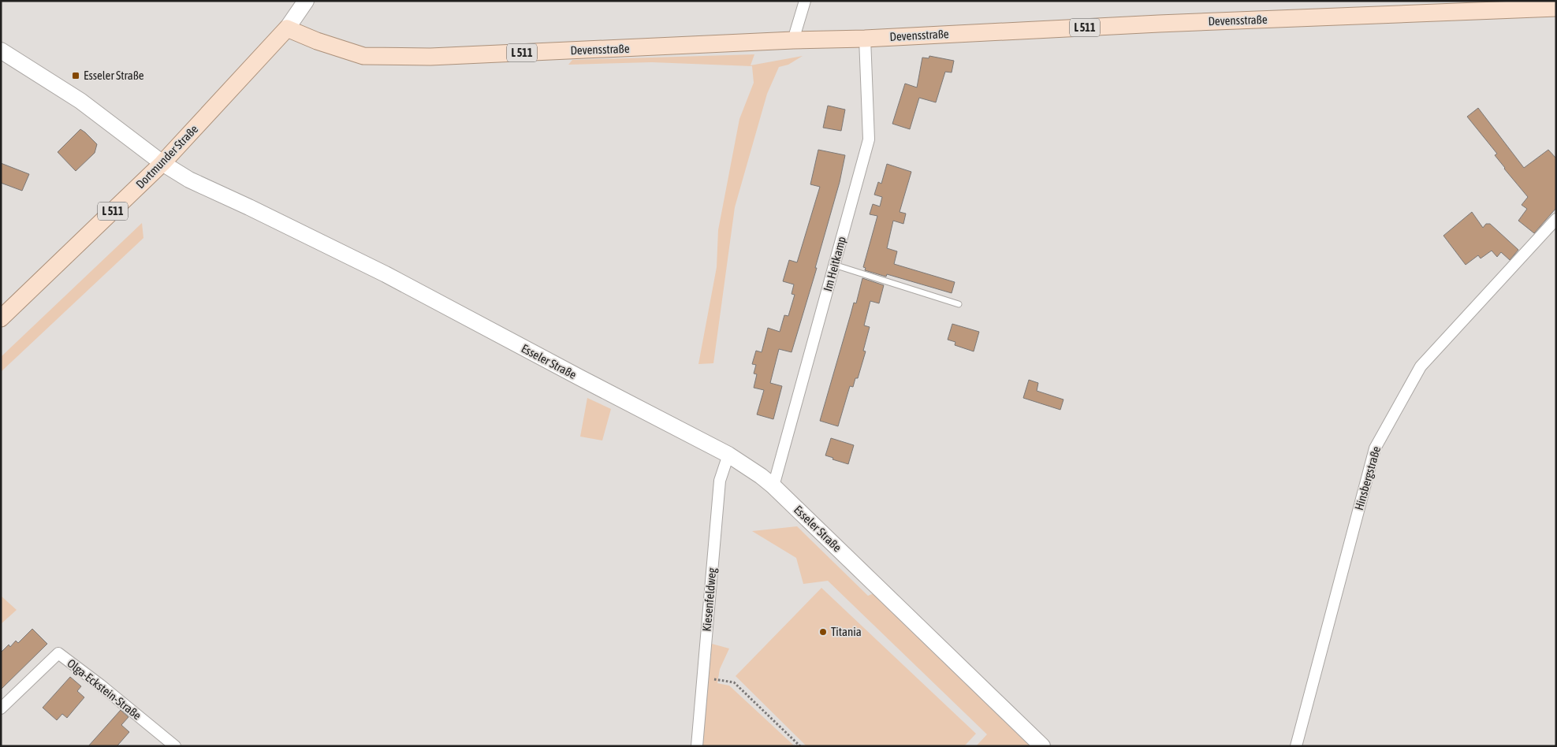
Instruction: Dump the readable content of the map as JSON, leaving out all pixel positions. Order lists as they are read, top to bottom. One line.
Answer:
{"streets":{"main road":["Devensstraße","L 511","Dortmunder Straße","Esseler Straße"],"street":["Im Heitkamp","Hinsbergstraße","Kiesenfeldweg","Olga-Eckstein-Straße"]},"crossings":[["Devensstraße","Dortmunder Straße"],["Devensstraße","Im Heitkamp"],["Dortmunder Straße","Esseler Straße"],["Im Heitkamp","Esseler Straße"],["Esseler Straße","Kiesenfeldweg"]],"places":{"transit":["Esseler Straße"],"other":["Titania"]}}
